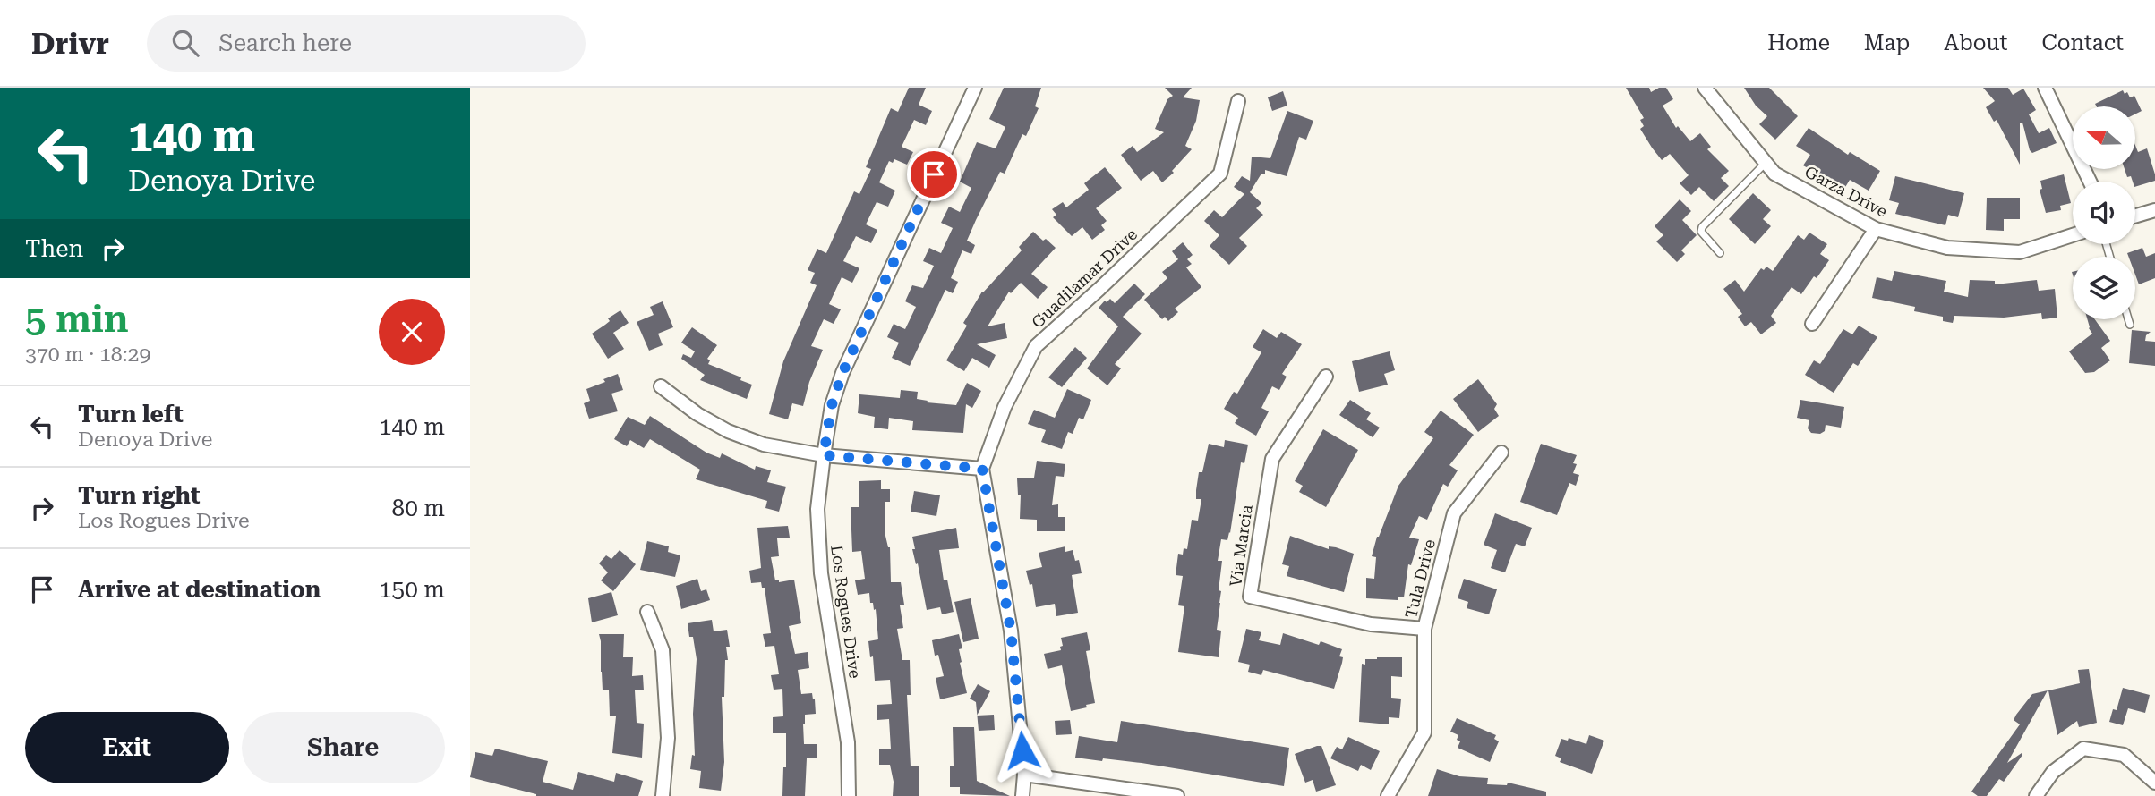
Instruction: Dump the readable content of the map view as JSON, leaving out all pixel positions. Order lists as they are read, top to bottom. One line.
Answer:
{"streets":{"street":["Garza Drive","Guadilamar Drive","Via Marcia","Tula Drive","Los Rogues Drive"]},"crossings":[["Via Marcia","Tula Drive"]],"north":"left","page":{"header":"Drivr","search":"Search here","nav":["Home","Map","About","Contact"],"turn":["140 m","Denoya Drive"],"then":"Then","heading":["5 min","370 m · 18:29"],"list":[{"name":"Turn left","note":"Denoya Drive","value":"140 m"},{"name":"Turn right","note":"Los Rogues Drive","value":"80 m"},{"name":"Arrive at destination","value":"150 m"}],"buttons":["Exit","Share"]}}
